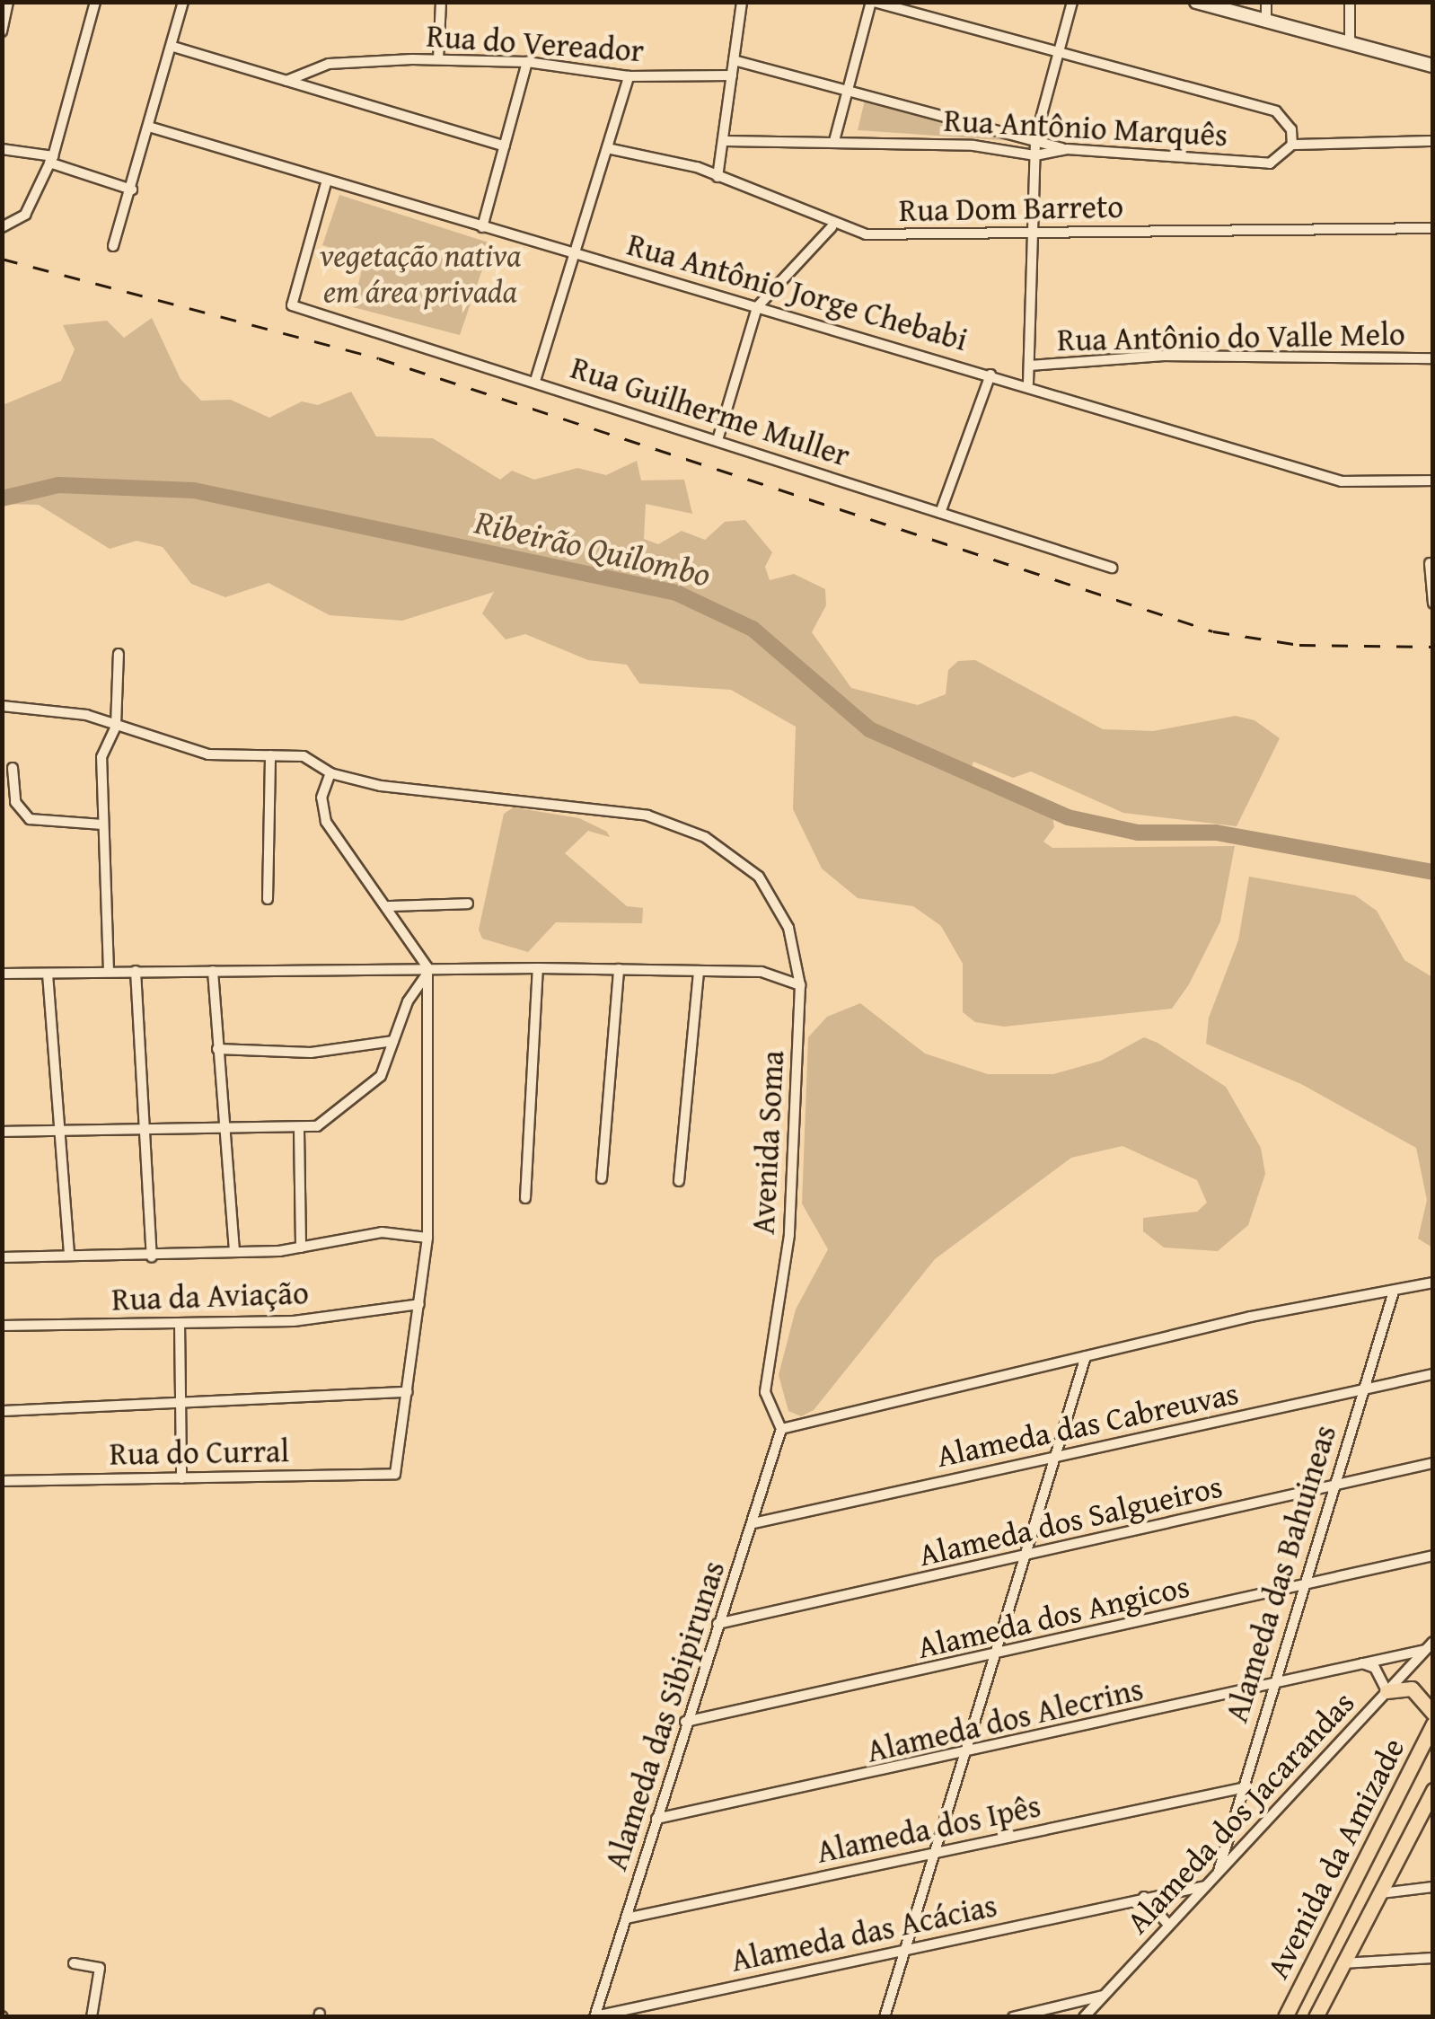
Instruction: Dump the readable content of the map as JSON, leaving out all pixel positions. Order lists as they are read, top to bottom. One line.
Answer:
{"streets":{"main road":["Avenida da Amizade"],"street":["Rua do Vereador","Rua Antônio Marquês","Rua Dom Barreto","Rua Antônio Jorge Chebabi","Rua Antônio do Valle Melo","Rua Guilherme Muller","Avenida Soma","Rua da Aviação","Alameda das Cabreuvas","Rua do Curral","Alameda dos Salgueiros","Alameda das Bahuineas","Alameda dos Angicos","Alameda das Sibipirunas","Alameda dos Alecrins","Alameda dos Jacarandas","Alameda dos Ipês","Alameda das Acácias"]},"crossings":[["Rua Antônio Jorge Chebabi","Rua Guilherme Muller"],["Avenida Soma","Alameda das Sibipirunas"],["Alameda das Cabreuvas","Alameda das Bahuineas"],["Alameda das Cabreuvas","Alameda das Sibipirunas"],["Alameda dos Salgueiros","Alameda das Bahuineas"],["Alameda dos Salgueiros","Alameda das Sibipirunas"],["Alameda das Bahuineas","Alameda dos Angicos"],["Alameda das Bahuineas","Alameda dos Alecrins"],["Alameda das Bahuineas","Alameda dos Jacarandas"],["Alameda das Bahuineas","Alameda dos Ipês"],["Alameda dos Angicos","Alameda das Sibipirunas"],["Alameda das Sibipirunas","Alameda dos Alecrins"],["Alameda das Sibipirunas","Alameda dos Ipês"],["Alameda das Sibipirunas","Alameda das Acácias"],["Alameda dos Alecrins","Alameda dos Jacarandas"],["Alameda dos Jacarandas","Alameda das Acácias"]],"water":["Ribeirão Quilombo"],"parks":["vegetação nativa em área privada"]}
